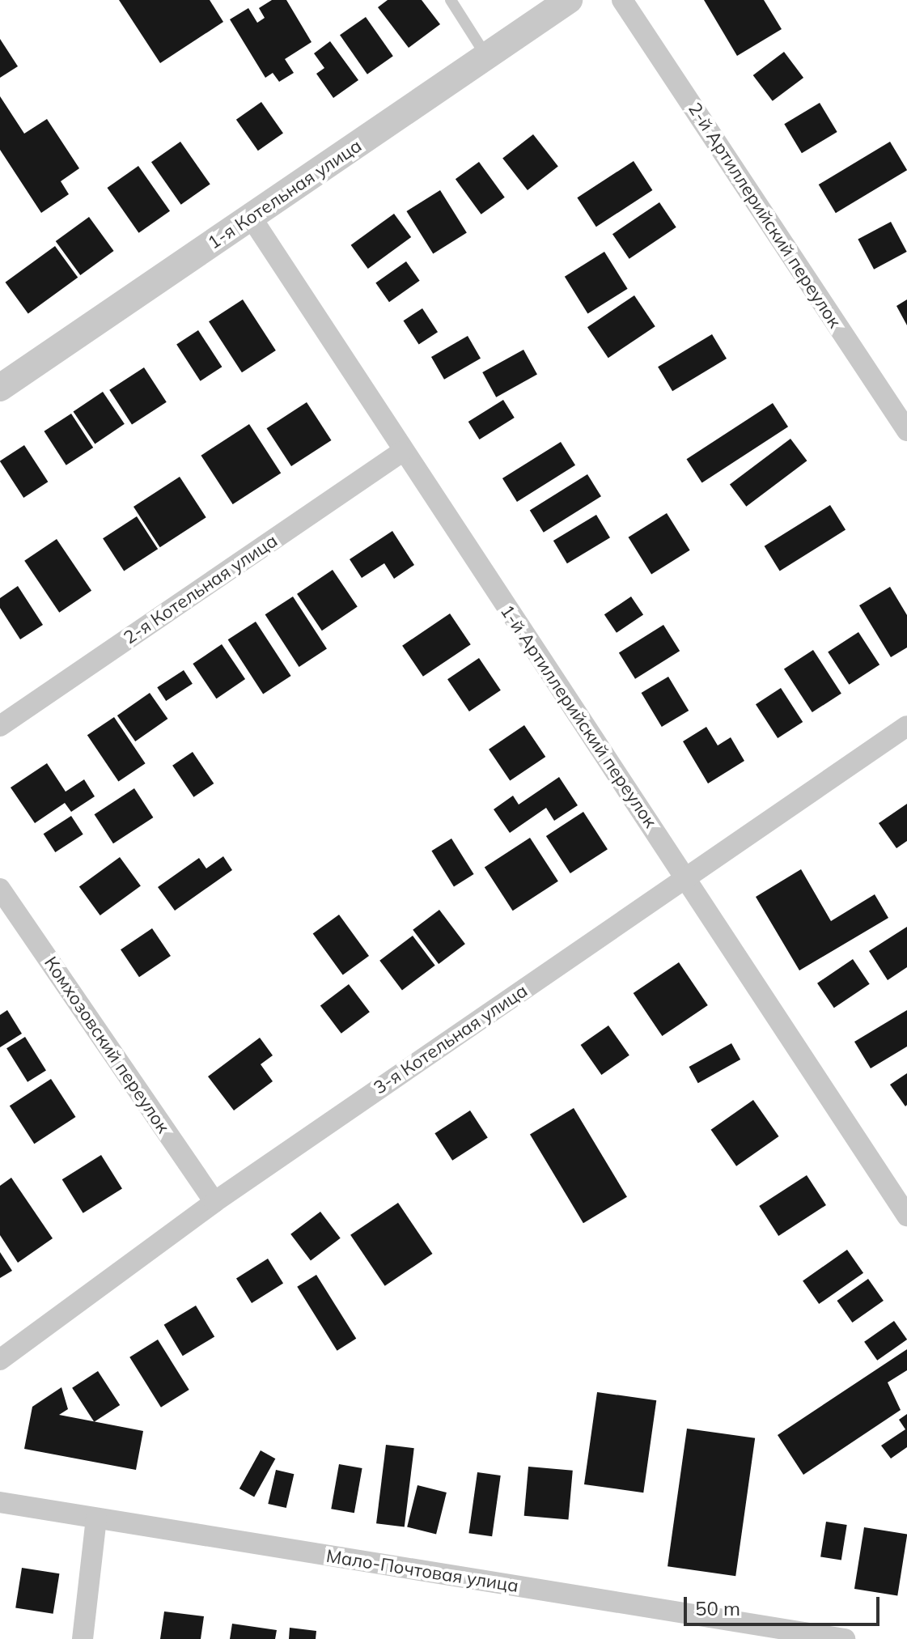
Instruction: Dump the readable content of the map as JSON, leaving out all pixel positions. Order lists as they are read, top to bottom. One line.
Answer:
{"streets":{"street":["1-я Котельная улица","2-й Артиллерийский переулок","2-я Котельная улица","1-й Артиллерийский переулок","3-я Котельная улица","Комхозовский переулок","Мало-Почтовая улица"]},"crossings":[["1-я Котельная улица","1-й Артиллерийский переулок"],["2-я Котельная улица","1-й Артиллерийский переулок"],["1-й Артиллерийский переулок","3-я Котельная улица"],["3-я Котельная улица","Комхозовский переулок"]],"scale_bar":"50 m"}
